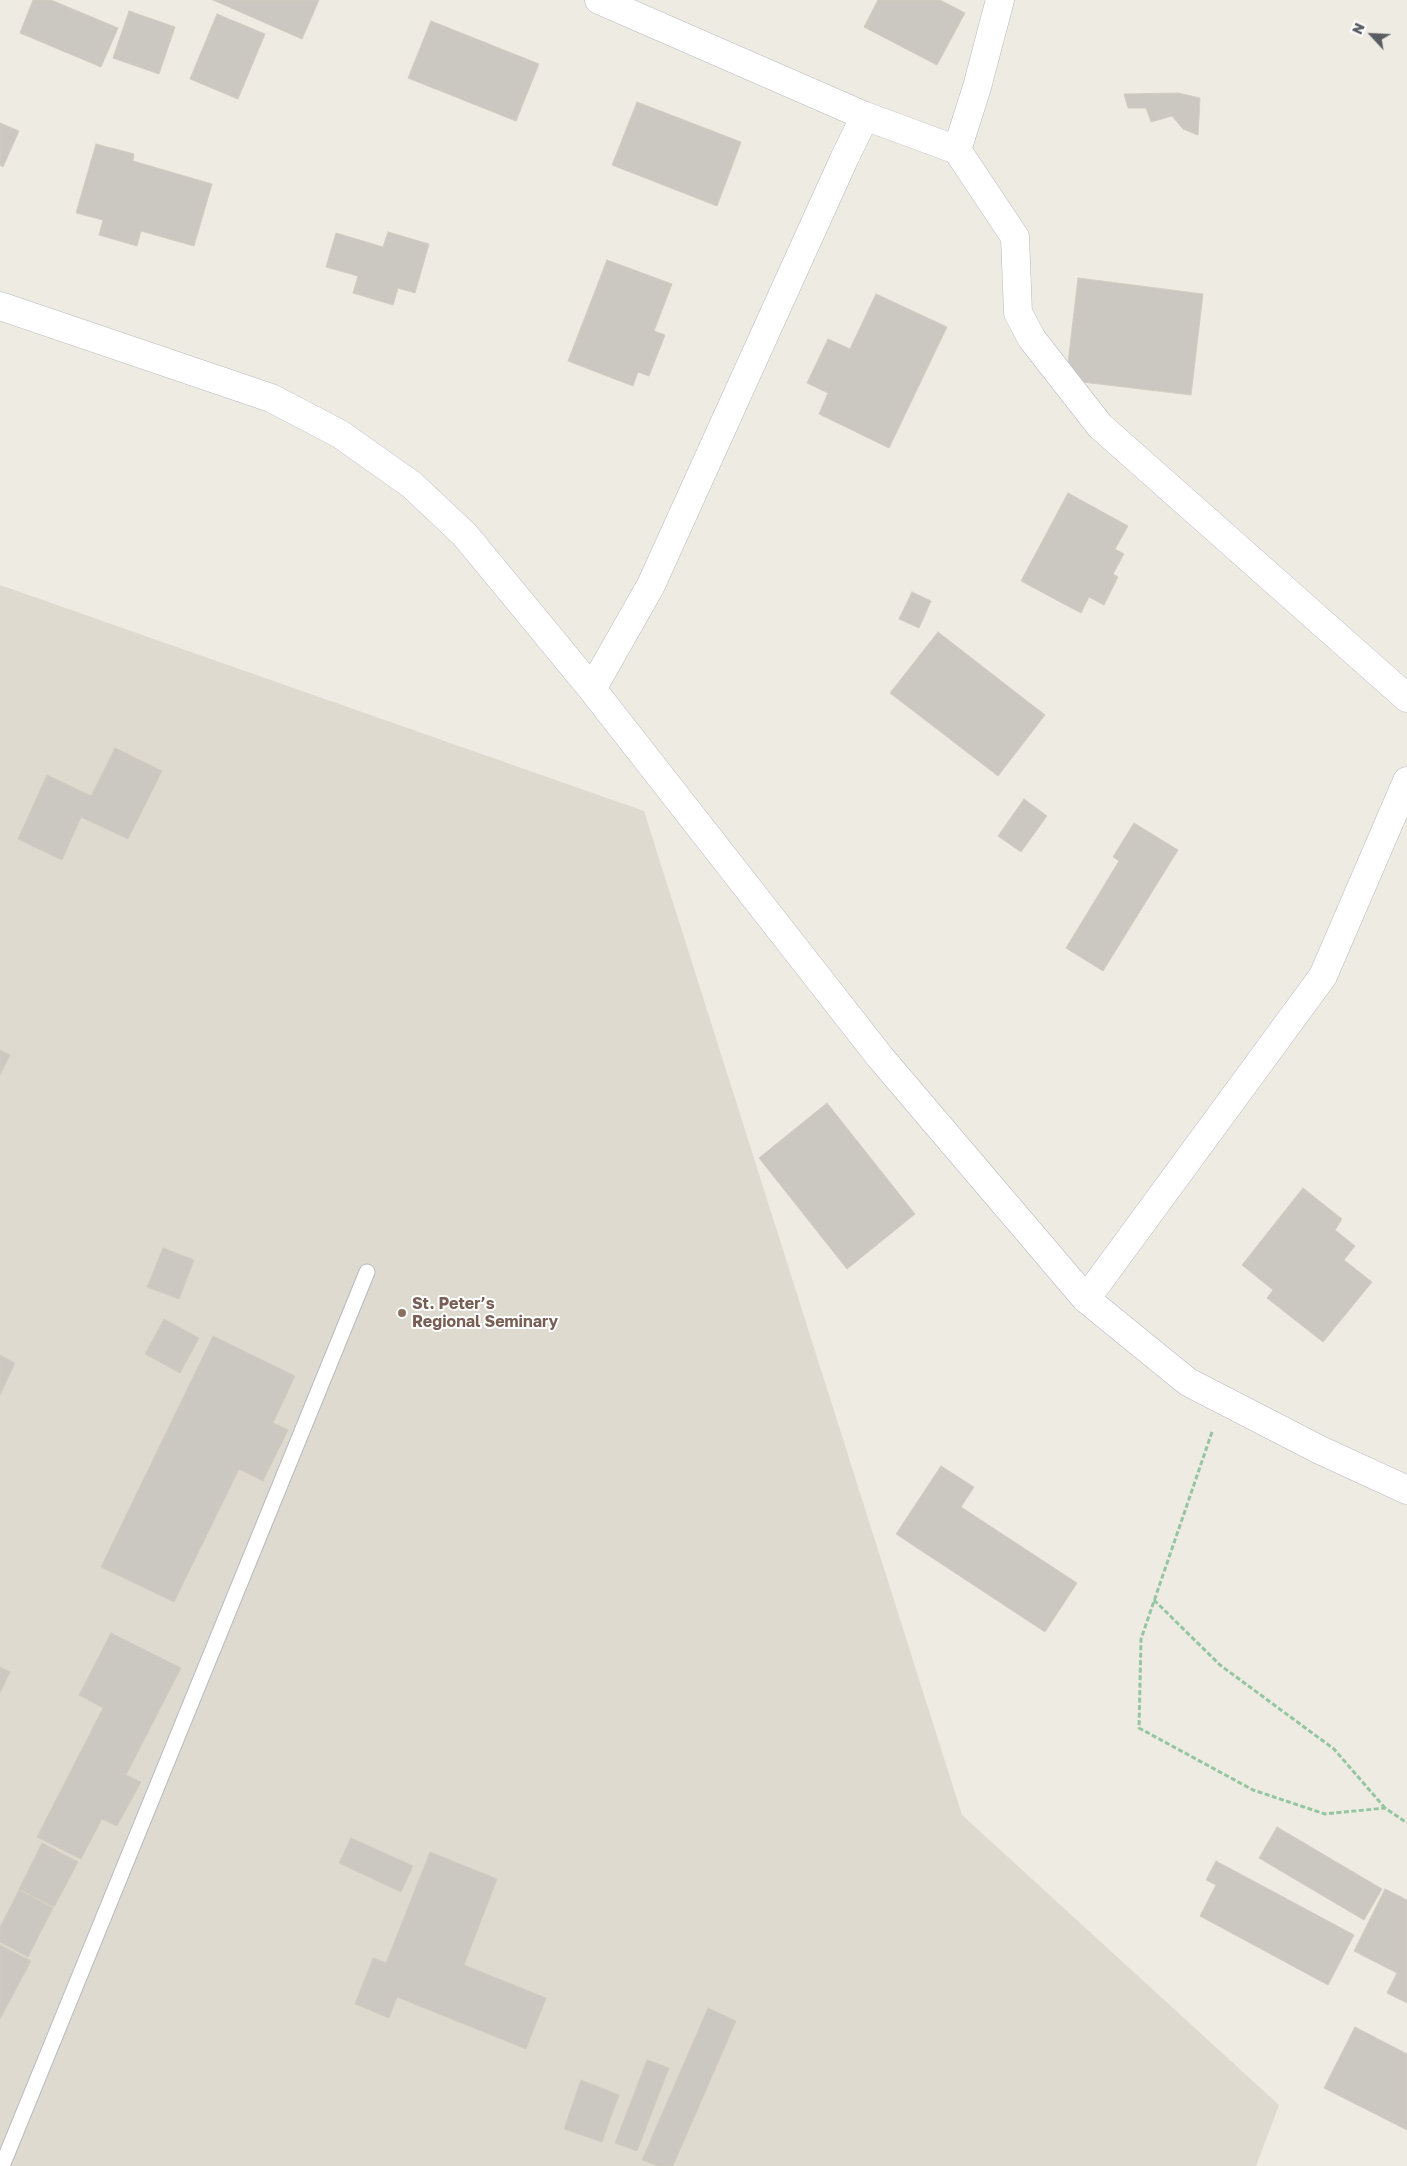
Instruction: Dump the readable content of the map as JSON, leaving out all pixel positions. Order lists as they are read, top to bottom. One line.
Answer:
{"places":["St. Peter’s Regional Seminary"],"north":"top left"}
